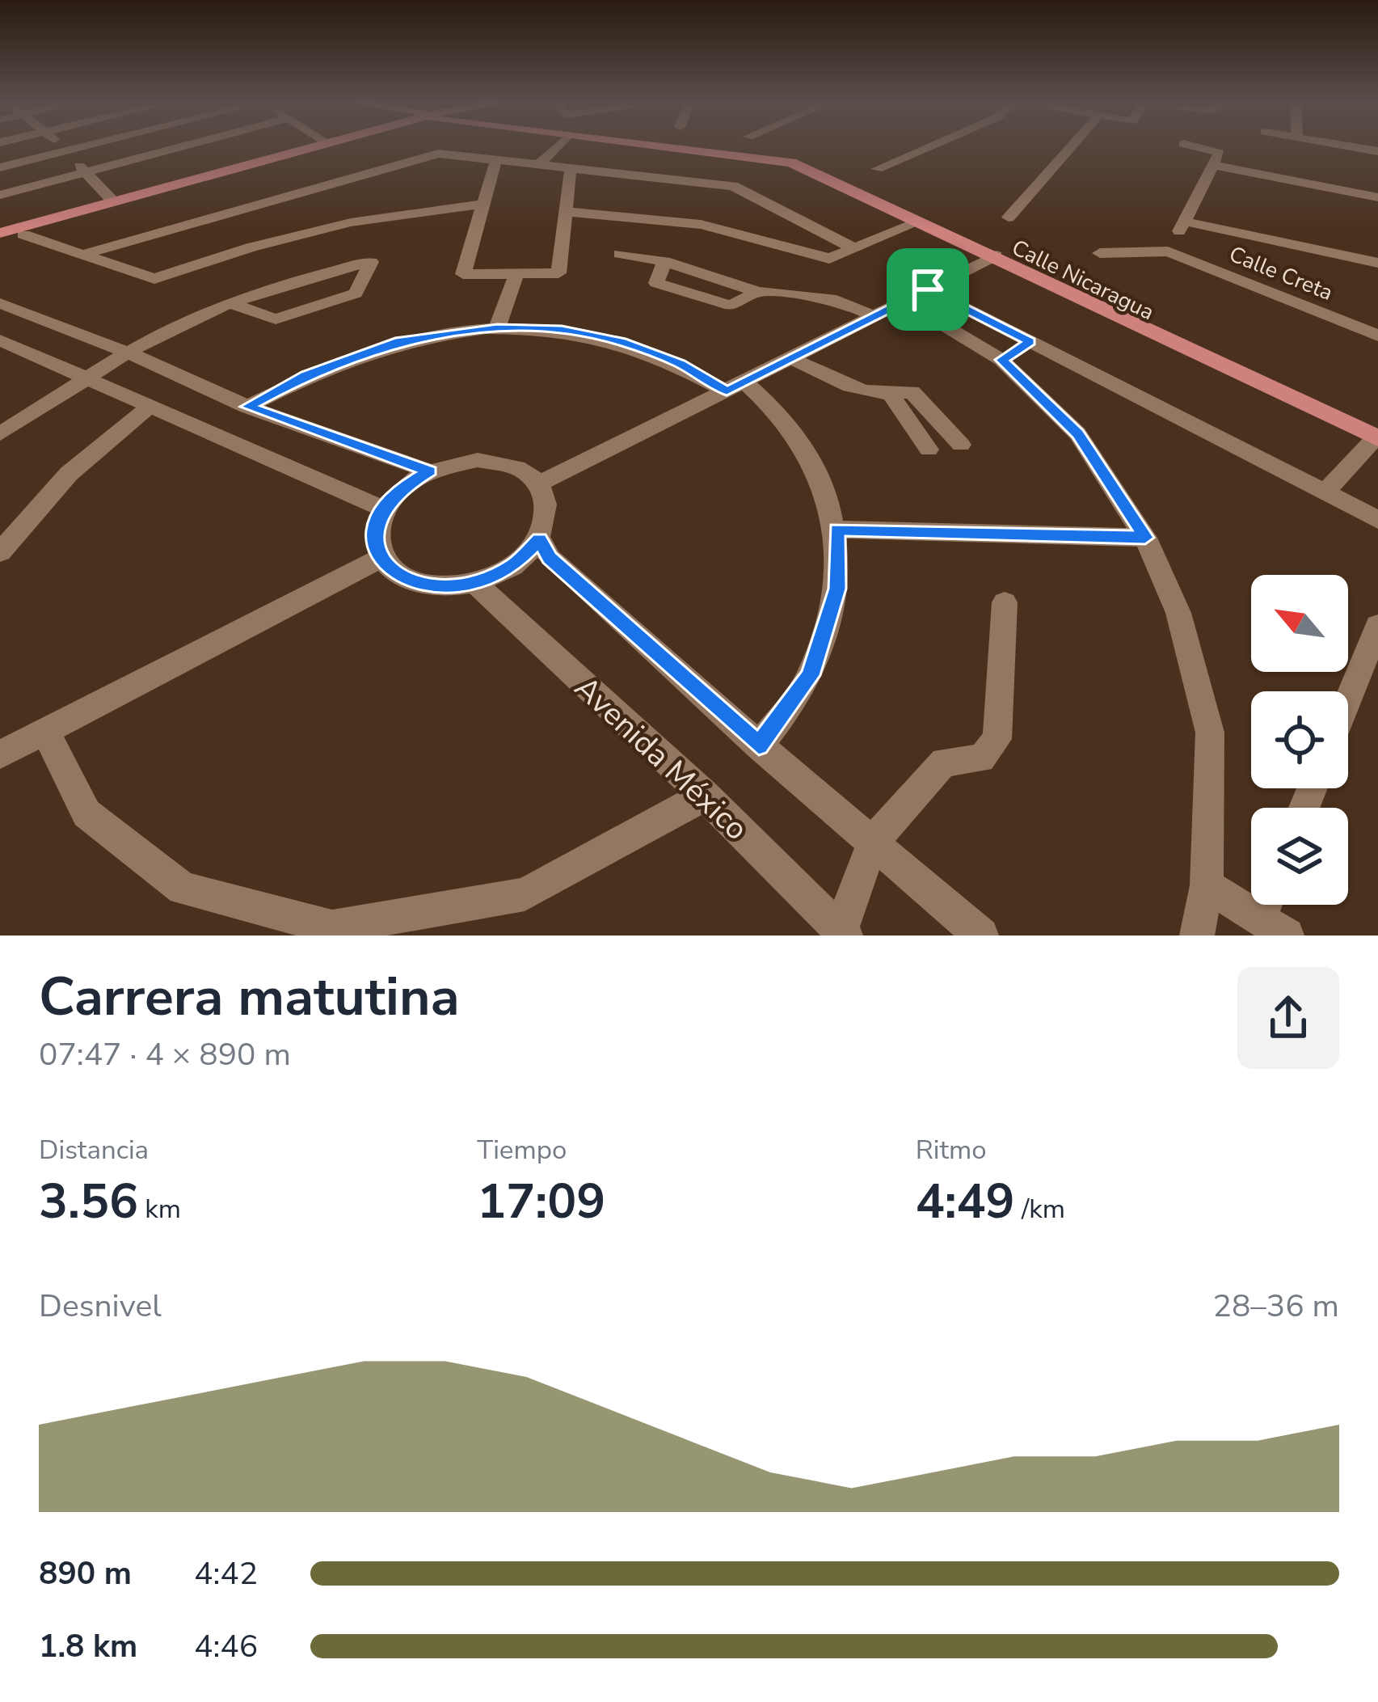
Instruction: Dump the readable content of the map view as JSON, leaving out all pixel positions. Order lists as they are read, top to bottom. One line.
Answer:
{"streets":{"main road":["Calle Nicaragua"],"street":["Calle Creta","Avenida México"]},"north":"top left","page":{"heading":["Carrera matutina","07:47 · 4 × 890 m"],"stats":[["Distancia","3.56 km"],["Tiempo","17:09"],["Ritmo","4:49 /km"]],"chart":["Desnivel","28–36 m"],"list":[{"name":"890 m","note":"4:42"},{"name":"1.8 km","note":"4:46"}]}}
